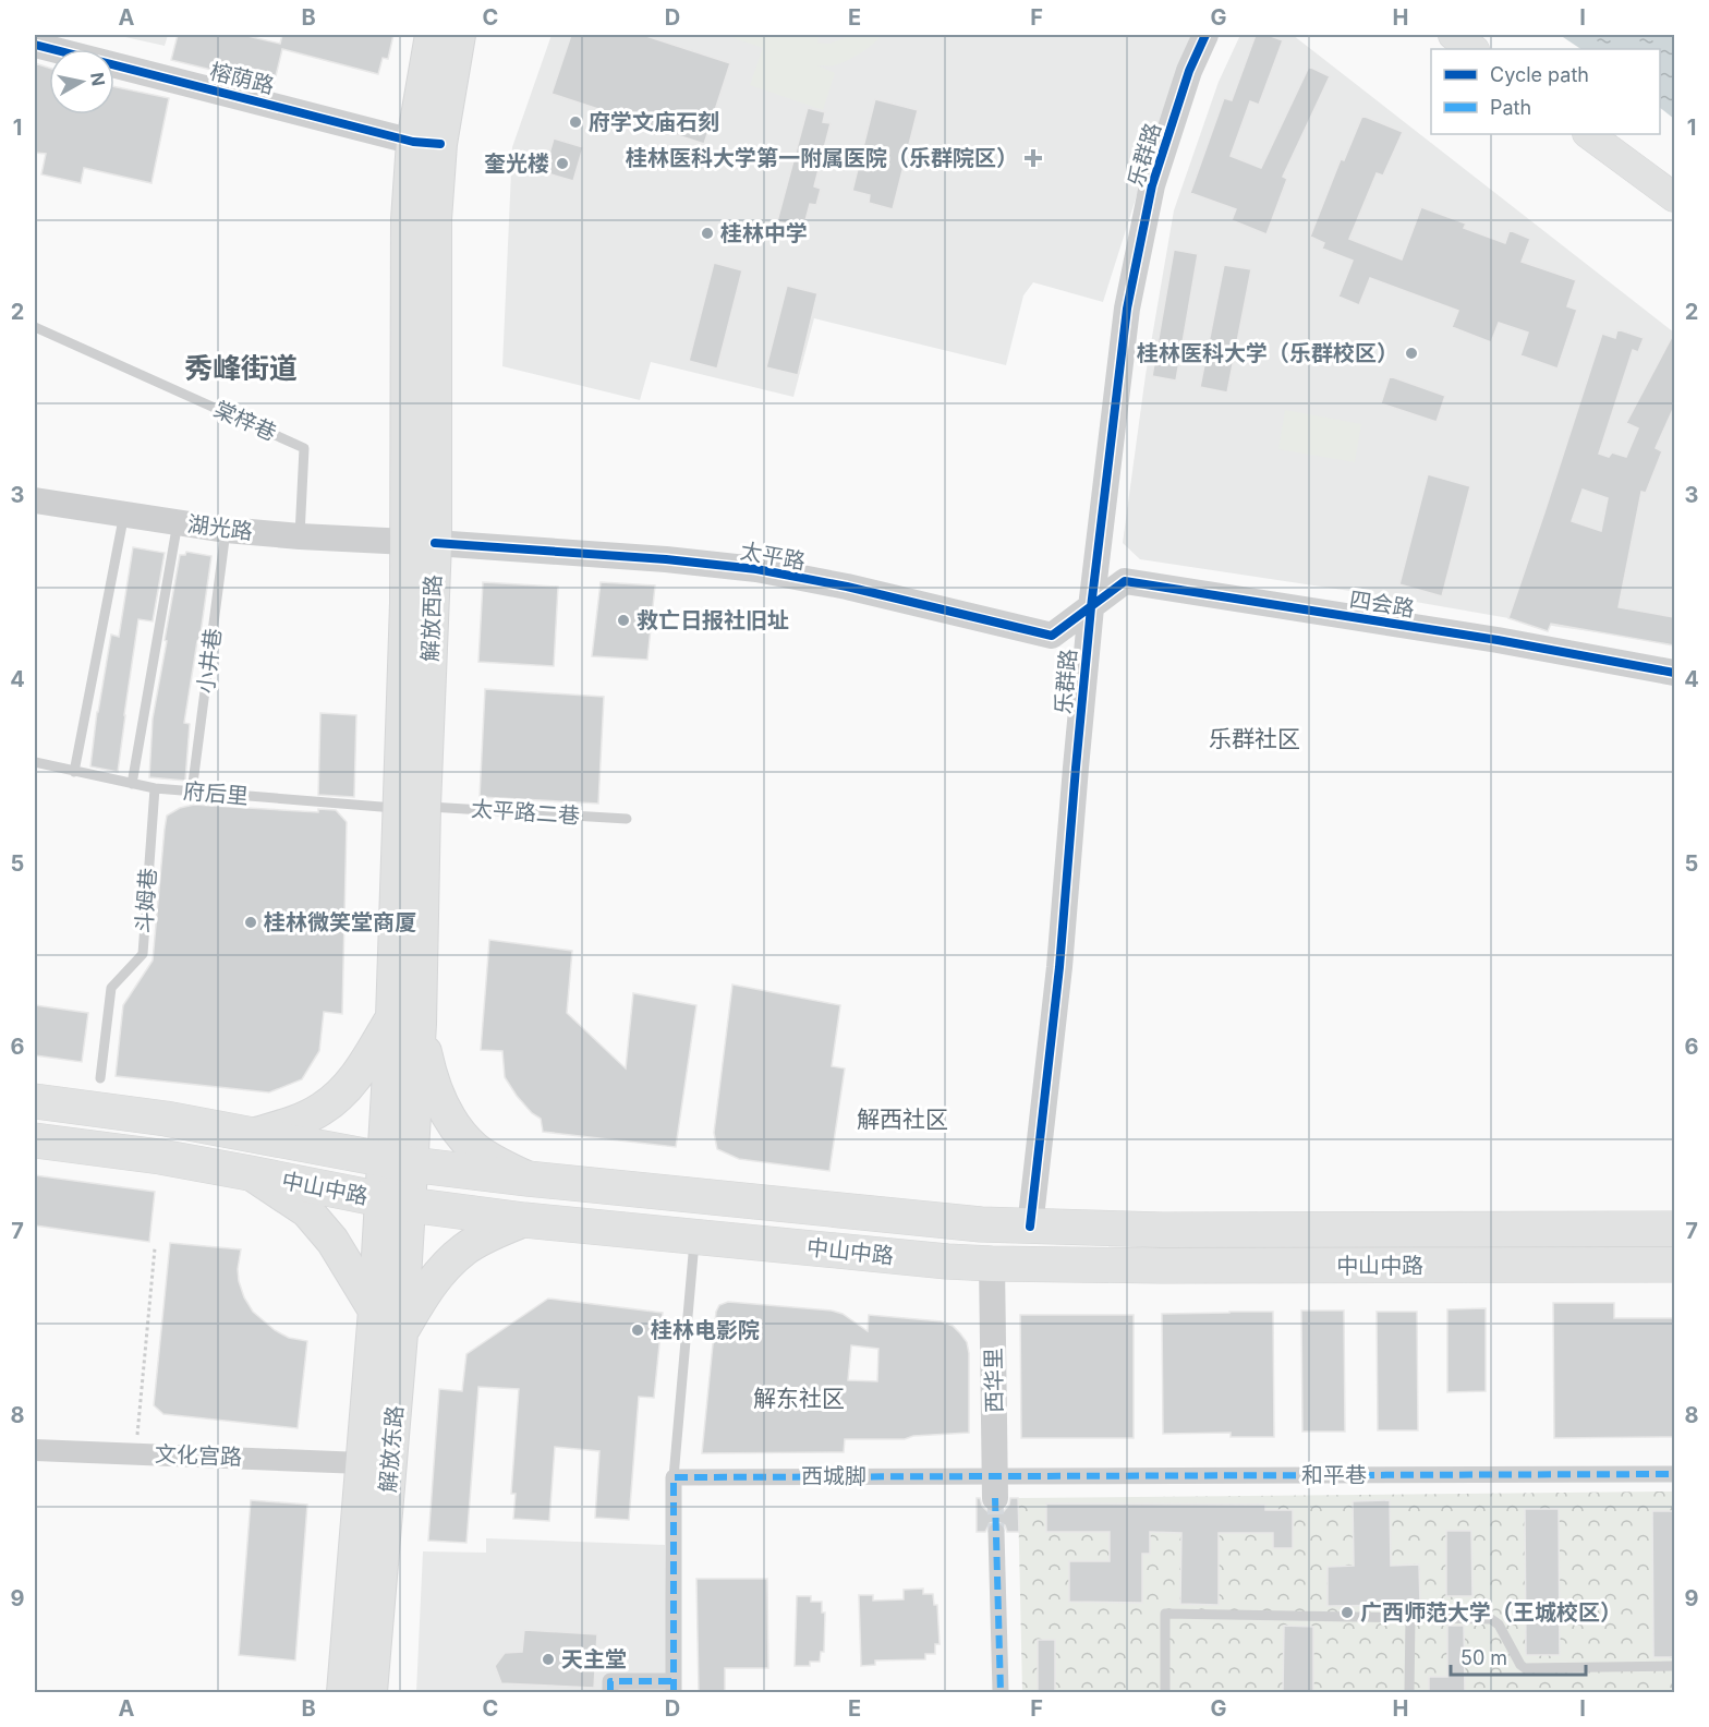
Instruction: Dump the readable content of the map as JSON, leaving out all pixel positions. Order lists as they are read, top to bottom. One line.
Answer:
{"streets":{"highway":["中山中路"],"main road":["解放西路","解放东路"],"street":["榕荫路","乐群路","湖光路","太平路","四会路","西华里","文化宫路","和平巷","西城脚"],"lane":["棠梓巷","小井巷","府后里","太平路二巷","斗姆巷"]},"crossings":[["榕荫路","解放西路"],["乐群路","太平路"],["乐群路","四会路"],["乐群路","中山中路"],["棠梓巷","湖光路"],["湖光路","太平路"],["湖光路","解放西路"],["湖光路","小井巷"],["太平路","四会路"],["太平路","解放西路"],["解放西路","府后里"],["解放西路","太平路二巷"],["解放西路","中山中路"],["解放西路","解放东路"],["小井巷","府后里"],["府后里","太平路二巷"],["府后里","斗姆巷"],["中山中路","西华里"],["中山中路","解放东路"],["西华里","和平巷"],["西华里","西城脚"],["解放东路","文化宫路"],["和平巷","西城脚"]],"districts":["秀峰街道","乐群社区","解西社区","解东社区"],"places":{"other":["府学文庙石刻","奎光楼","桂林中学","桂林医科大学（乐群校区）","救亡日报社旧址","桂林微笑堂商厦","桂林电影院","广西师范大学（王城校区）","天主堂"],"health":["桂林医科大学第一附属医院（乐群院区）"]},"legend":["Cycle path","Path"],"scale_bar":"50 m","north":"right","grid":{"columns":["A","B","C","D","E","F","G","H","I"],"rows":["1","2","3","4","5","6","7","8","9"]}}
